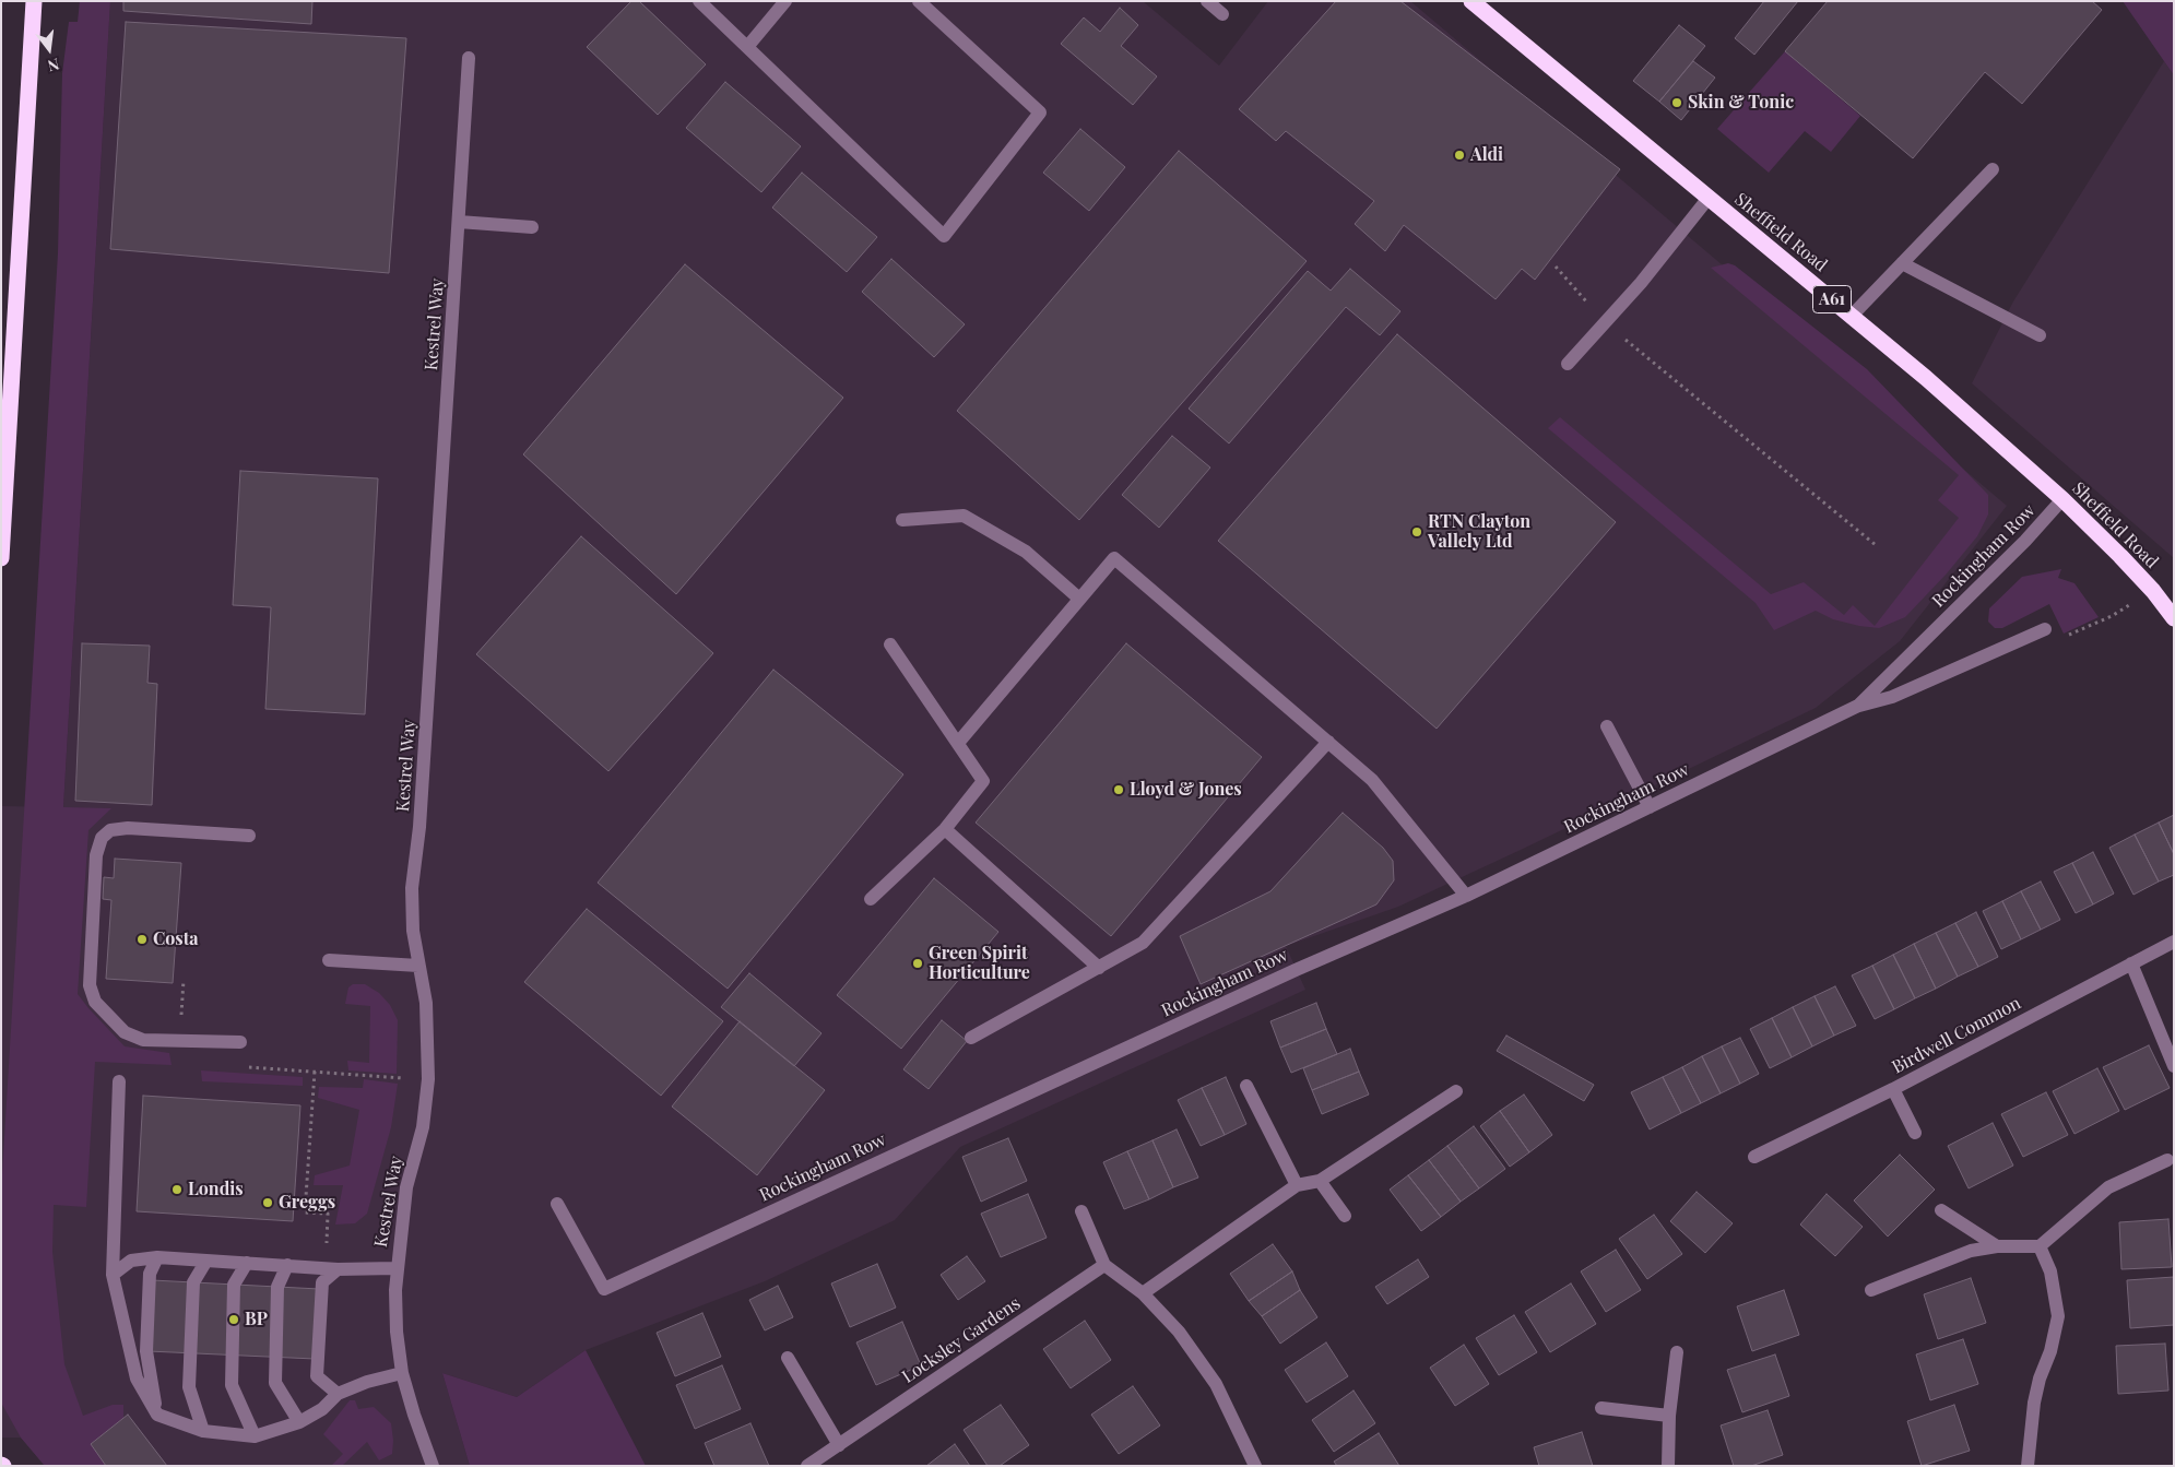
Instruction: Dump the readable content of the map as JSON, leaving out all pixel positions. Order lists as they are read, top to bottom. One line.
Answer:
{"streets":{"highway":["Sheffield Road","A61"],"street":["Kestrel Way","Rockingham Row","Birdwell Common","Locksley Gardens"]},"crossings":[["Sheffield Road","Rockingham Row"]],"places":["Skin & Tonic","Aldi","RTN Clayton Vallely Ltd","Lloyd & Jones","Costa","Green Spirit Horticulture","Londis","Greggs","BP"],"north":"bottom"}
